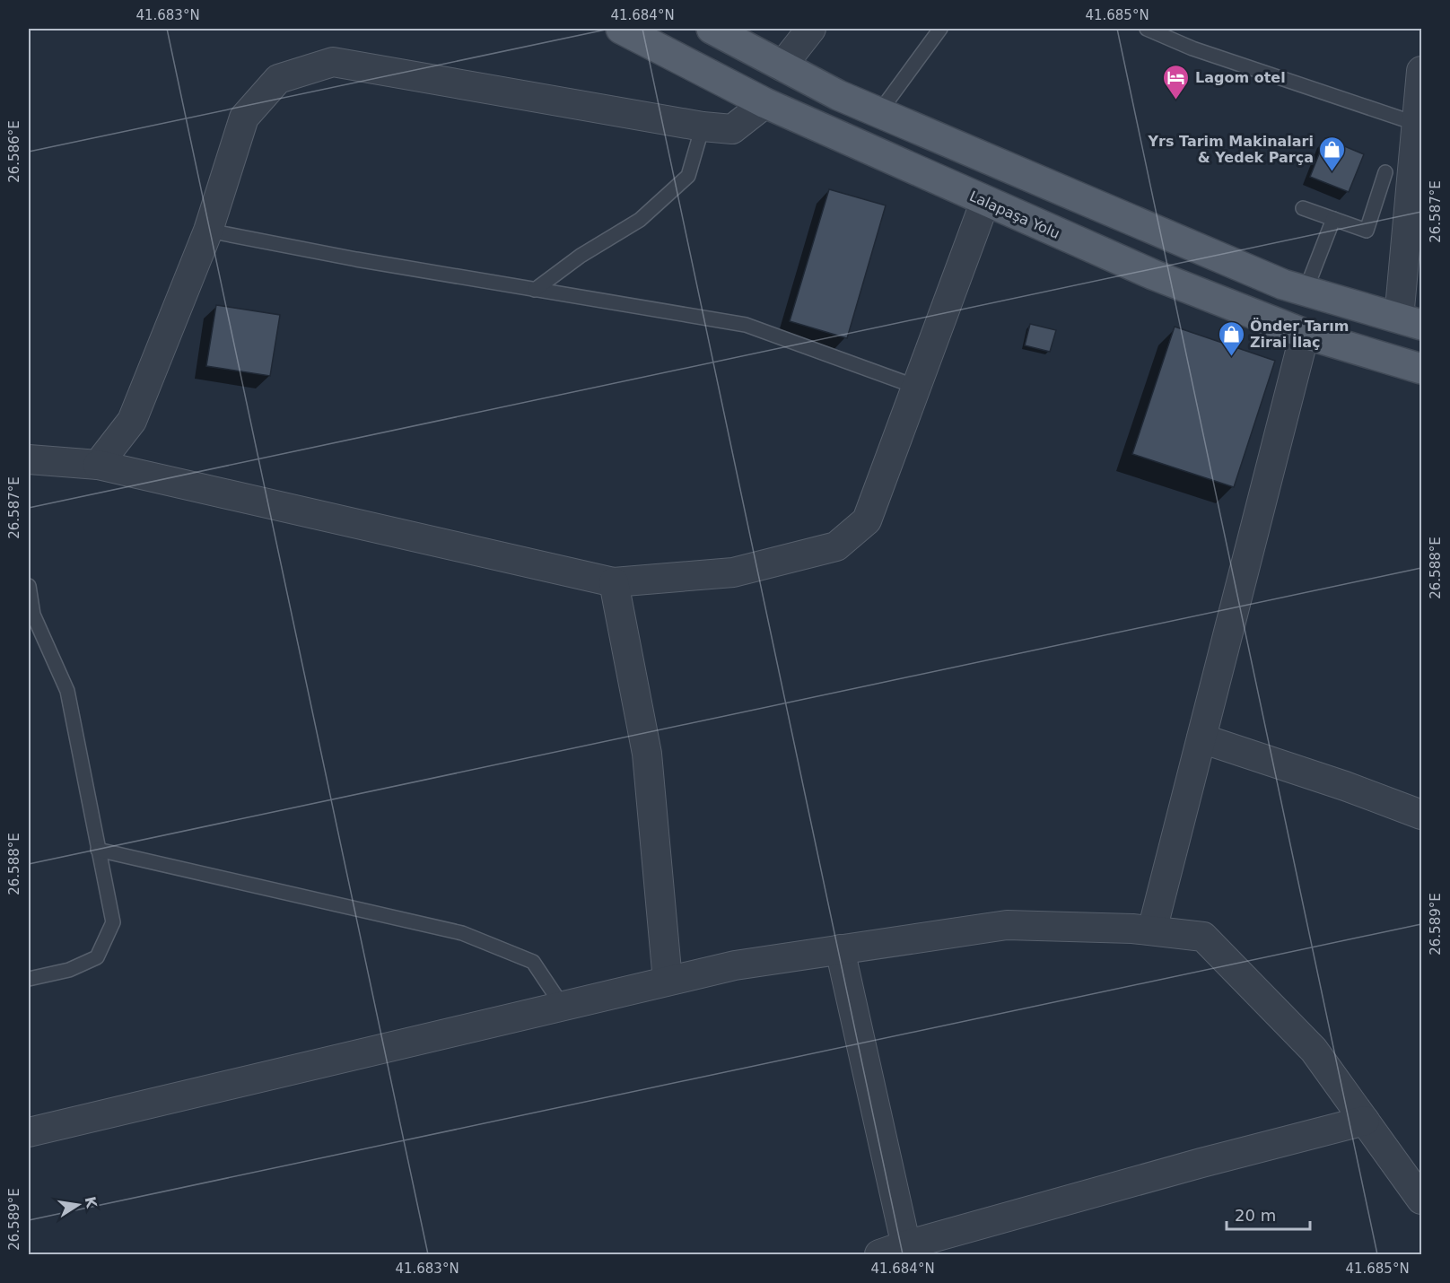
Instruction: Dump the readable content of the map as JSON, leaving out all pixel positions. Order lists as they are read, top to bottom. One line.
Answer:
{"streets":{"main road":["Lalapaşa Yolu"]},"places":{"hotel":["Lagom otel"],"shop":["Yrs Tarim Makinalari & Yedek Parça","Önder Tarım Zirai İlaç"]},"scale_bar":"20 m","north":"right","coordinates":["41.683°N","41.684°N","41.685°N","26.586°E","26.587°E","26.588°E","26.589°E"]}
